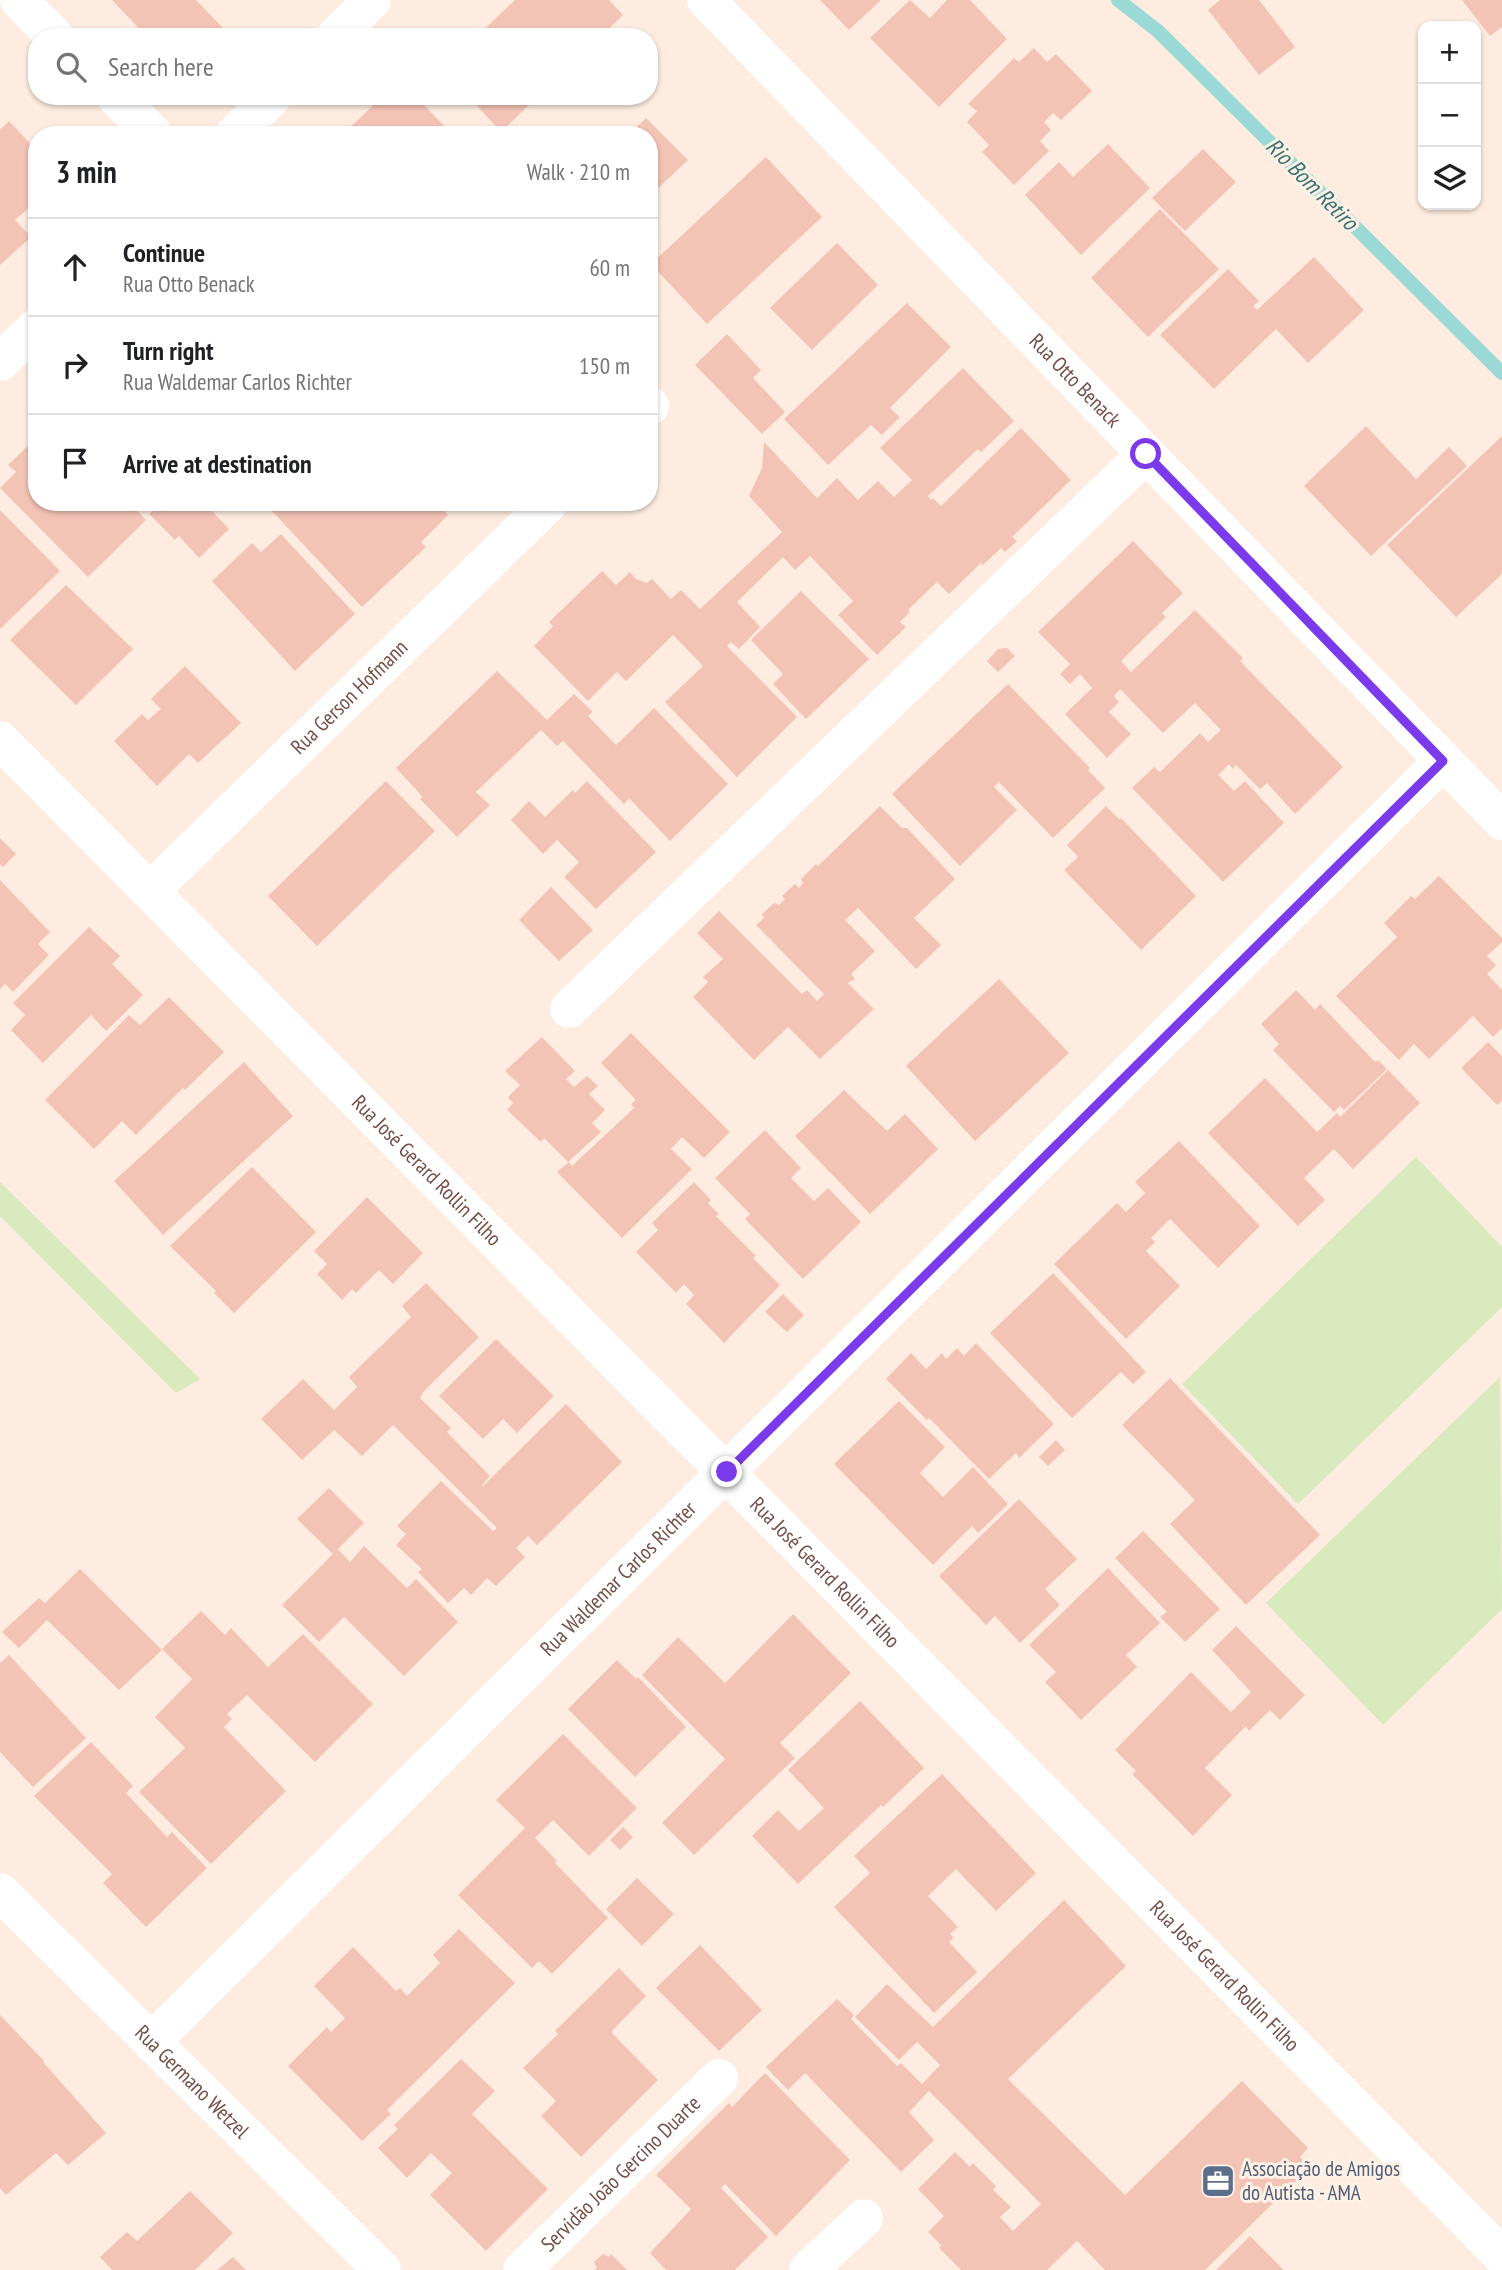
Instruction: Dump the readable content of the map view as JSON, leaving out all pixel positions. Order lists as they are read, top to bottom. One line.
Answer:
{"streets":{"street":["Rua Otto Benack","Rua Gerson Hofmann","Rua José Gerard Rollin Filho","Rua Waldemar Carlos Richter","Rua Germano Wetzel","Servidão João Gercino Duarte"]},"crossings":[["Rua Otto Benack","Rua Waldemar Carlos Richter"],["Rua Gerson Hofmann","Rua José Gerard Rollin Filho"],["Rua José Gerard Rollin Filho","Rua Waldemar Carlos Richter"],["Rua Waldemar Carlos Richter","Rua Germano Wetzel"]],"water":["Rio Bom Retiro"],"places":{"office":["Associação de Amigos do Autista - AMA"]},"page":{"map_buttons":["+","−"],"search":"Search here","heading":["3 min","Walk · 210 m"],"list":[["Continue","Rua Otto Benack","60 m"],["Turn right","Rua Waldemar Carlos Richter","150 m"],"Arrive at destination"]}}
